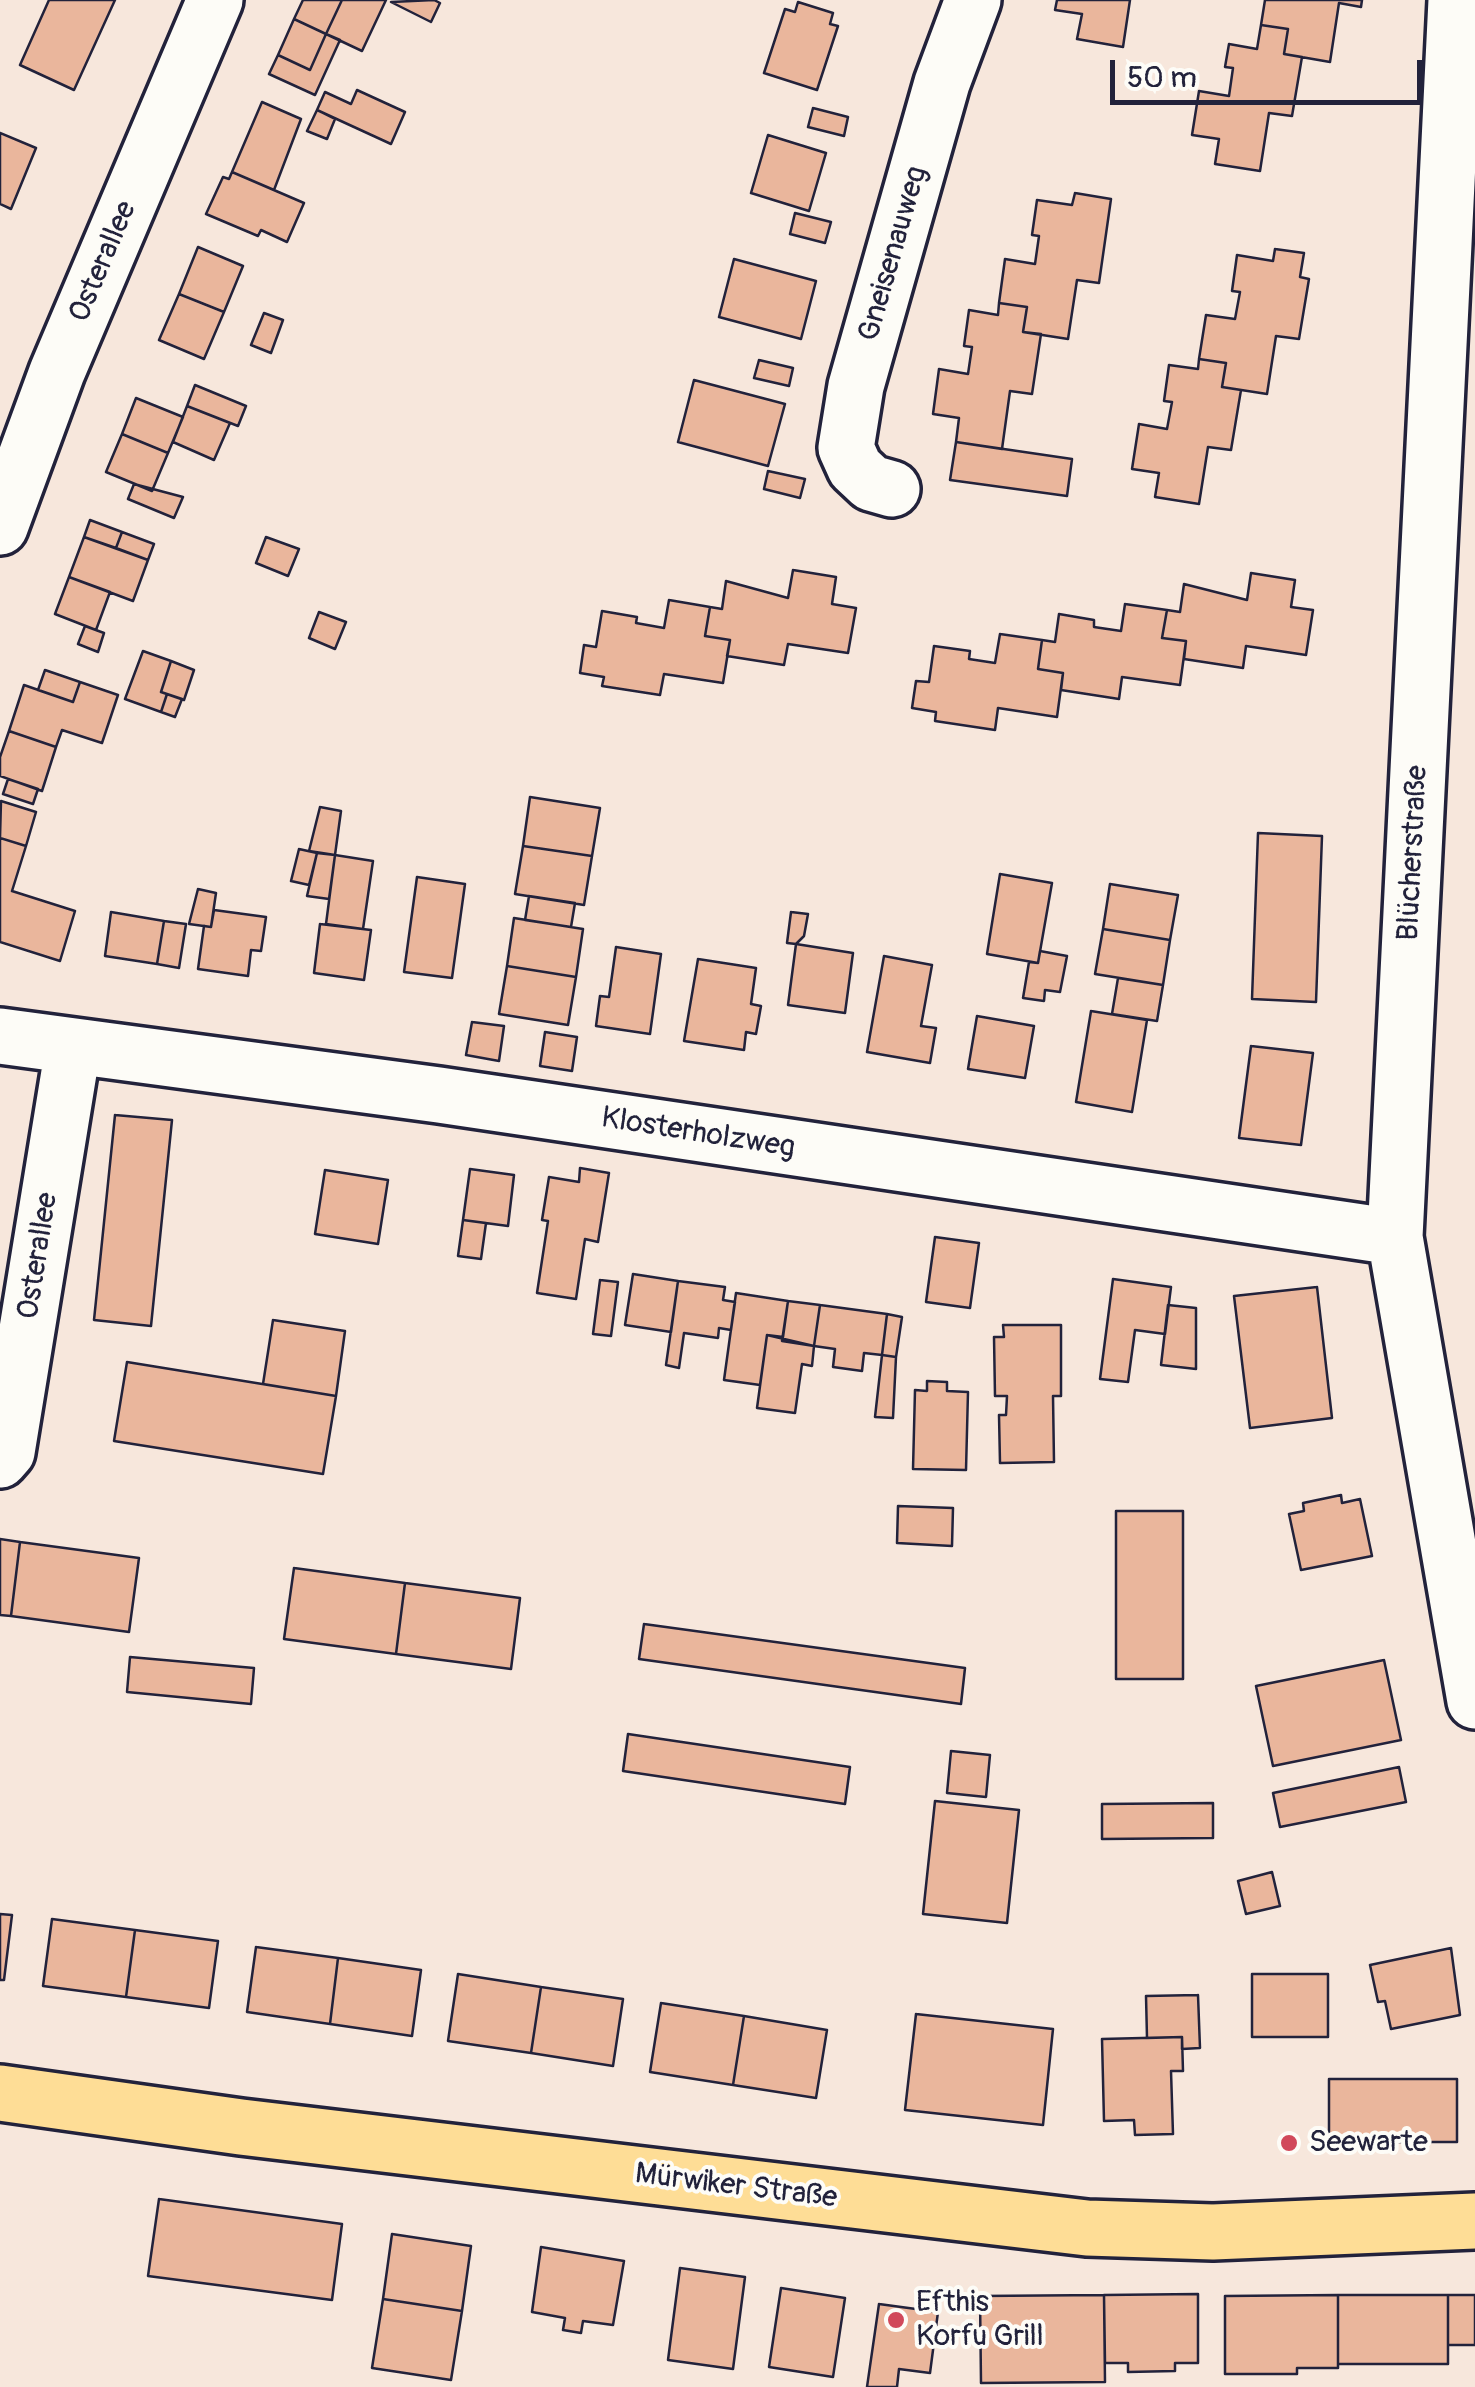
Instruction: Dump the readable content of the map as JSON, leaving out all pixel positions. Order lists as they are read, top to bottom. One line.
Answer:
{"streets":{"main road":["Mürwiker Straße"],"street":["Gneisenauweg","Osterallee","Blücherstraße","Klosterholzweg"]},"crossings":[["Osterallee","Klosterholzweg"],["Blücherstraße","Klosterholzweg"]],"places":["Seewarte","Efthis Korfu Grill"],"scale_bar":"50 m"}
